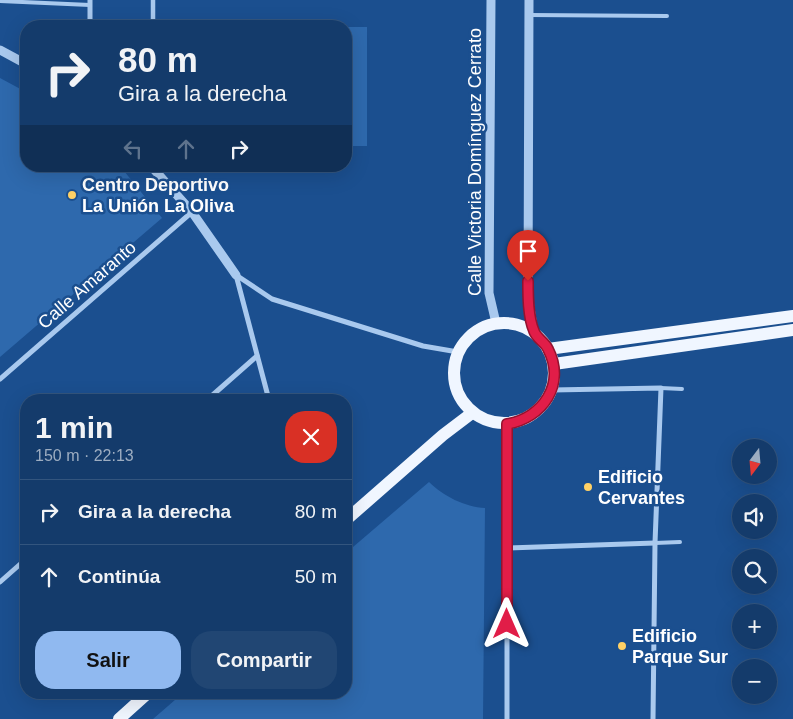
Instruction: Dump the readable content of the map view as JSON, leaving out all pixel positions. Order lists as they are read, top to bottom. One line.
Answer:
{"streets":{"street":["Calle Victoria Domínguez Cerrato","Calle Amaranto"]},"places":["Centro Deportivo La Unión La Oliva","Edificio Cervantes","Edificio Parque Sur"],"north":"bottom","page":{"turn":["80 m","Gira a la derecha"],"heading":["1 min","150 m · 22:13"],"map_buttons":["+","−"],"list":[{"name":"Gira a la derecha","value":"80 m"},{"name":"Continúa","value":"50 m"}],"buttons":["Salir","Compartir"]}}
